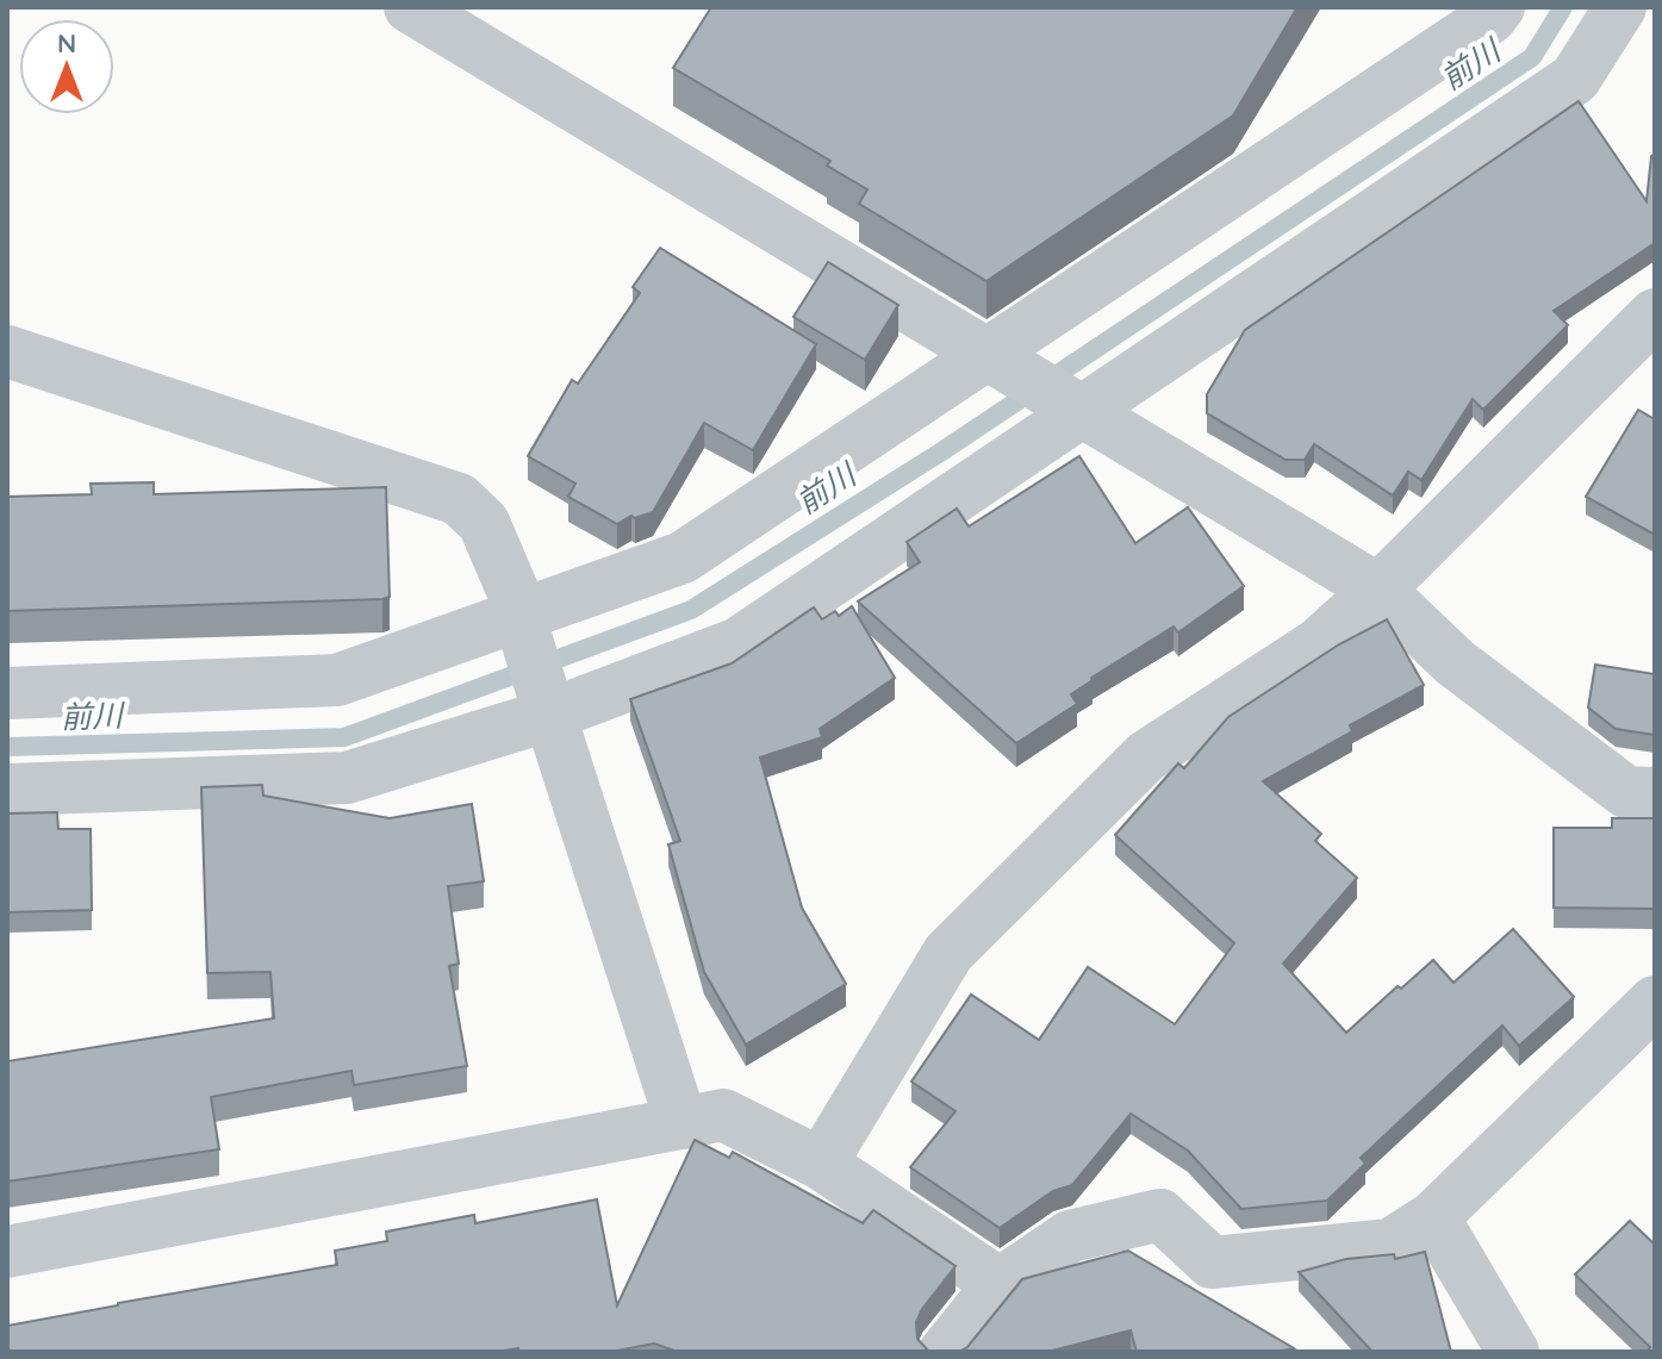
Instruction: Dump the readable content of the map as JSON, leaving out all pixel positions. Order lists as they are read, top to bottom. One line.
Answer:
{"water":["前川"],"north":"top"}
